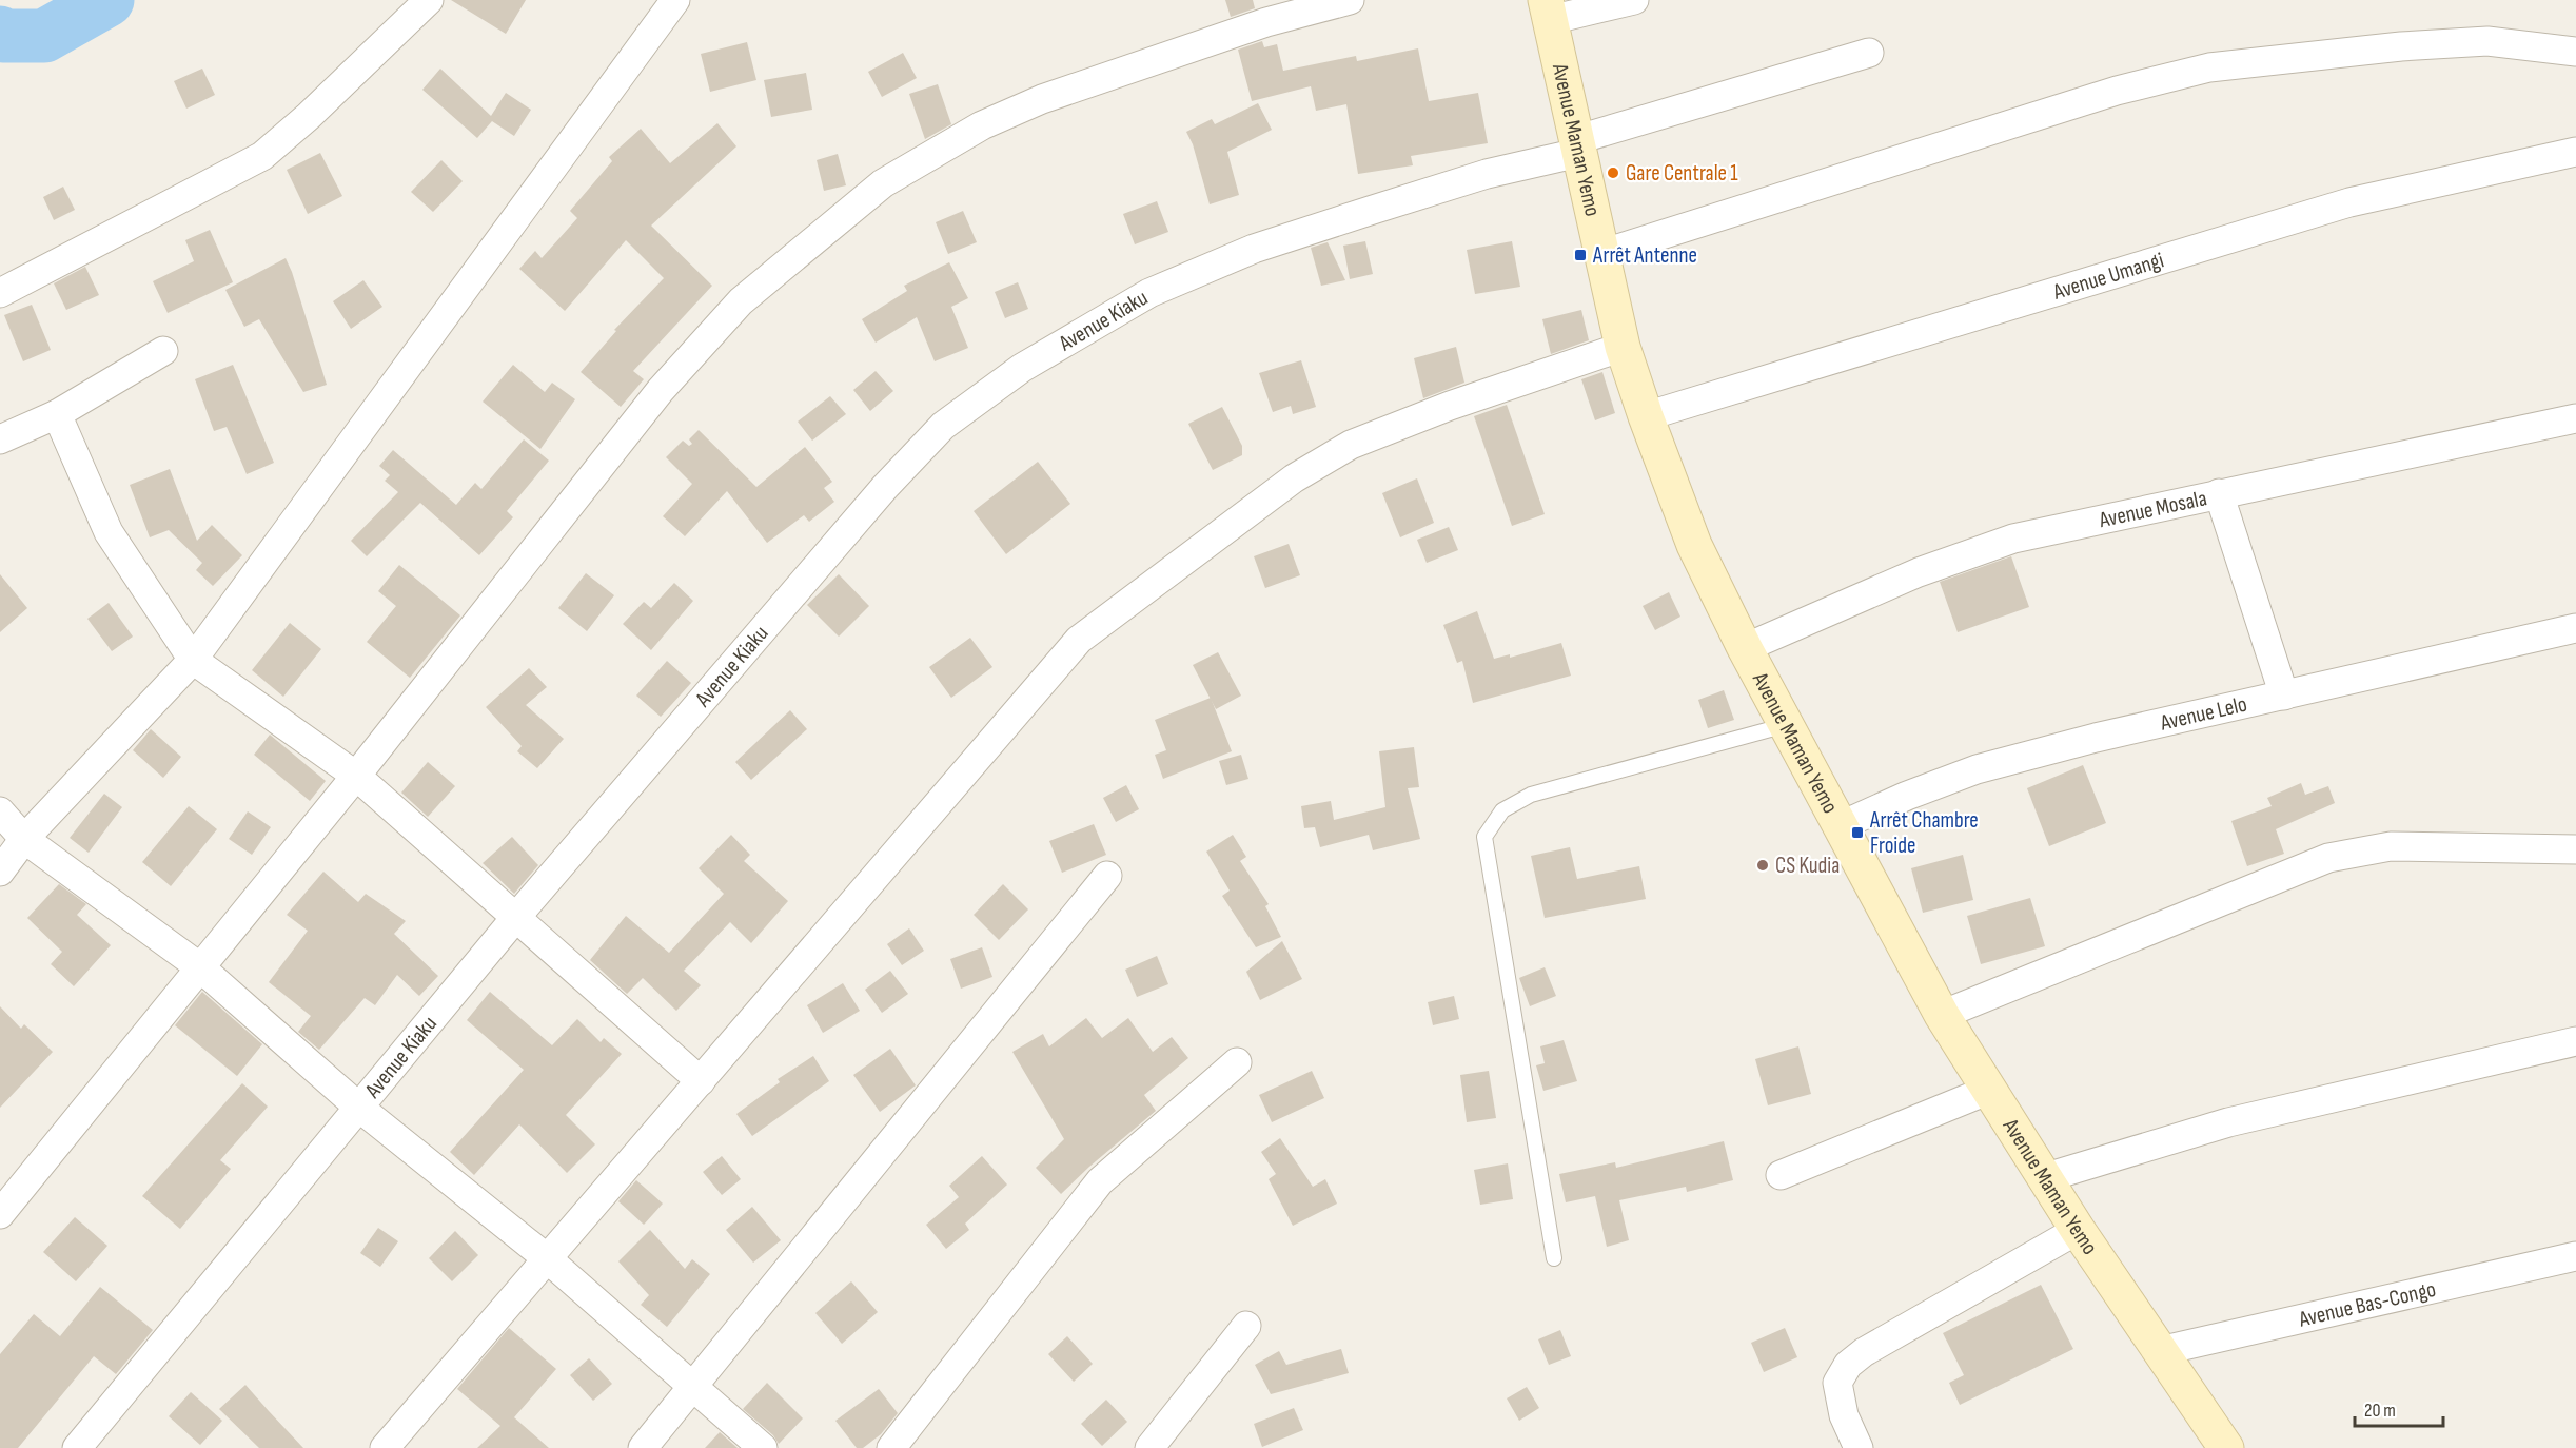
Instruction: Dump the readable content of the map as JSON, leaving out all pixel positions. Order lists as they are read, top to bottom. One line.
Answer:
{"streets":{"street":["Avenue Maman Yemo","Avenue Umangi","Avenue Kiaku","Avenue Mosala","Avenue Lelo","Avenue Bas-Congo"]},"crossings":[["Avenue Maman Yemo","Avenue Umangi"],["Avenue Maman Yemo","Avenue Kiaku"],["Avenue Maman Yemo","Avenue Mosala"],["Avenue Maman Yemo","Avenue Lelo"],["Avenue Maman Yemo","Avenue Bas-Congo"]],"places":{"other":["Gare Centrale 1","CS Kudia"],"transit":["Arrêt Antenne","Arrêt Chambre Froide"]},"scale_bar":"20 m"}
